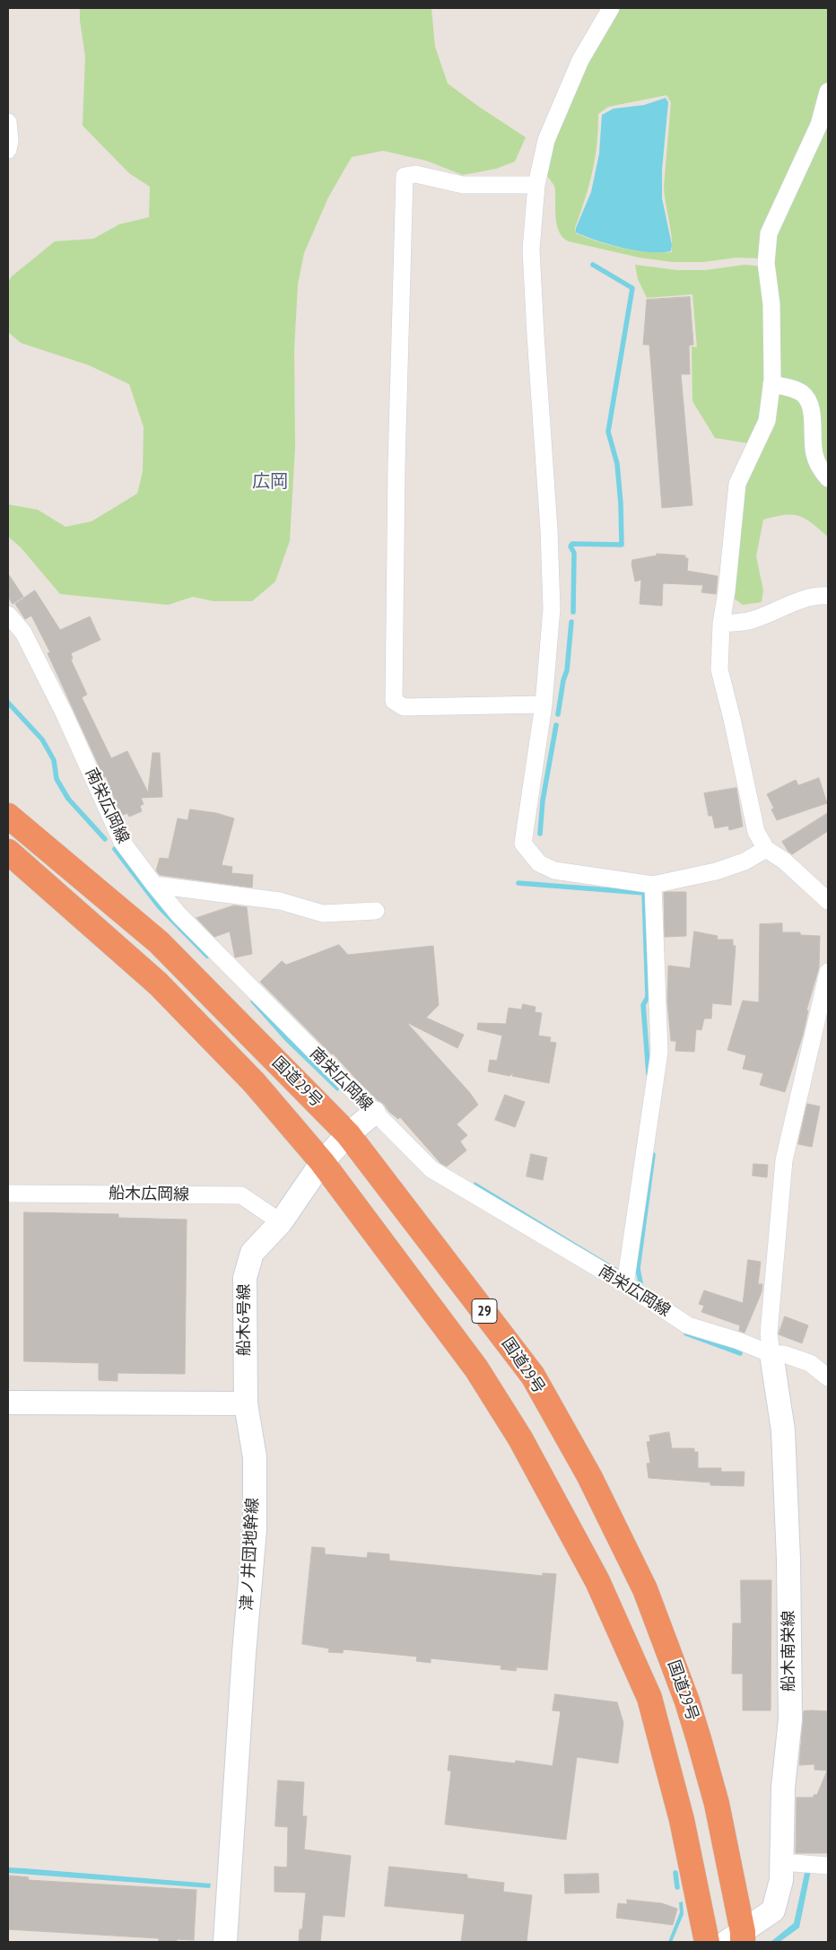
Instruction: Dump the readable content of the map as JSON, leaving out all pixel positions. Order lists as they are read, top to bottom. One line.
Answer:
{"streets":{"highway":["国道29号","29"],"street":["南栄広岡線","船木広岡線","船木6号線","津ノ井団地幹線","船木南栄線"]},"crossings":[["南栄広岡線","船木6号線"],["南栄広岡線","船木南栄線"],["国道29号","船木6号線"],["国道29号","船木南栄線"],["船木広岡線","船木6号線"],["船木6号線","津ノ井団地幹線"]],"districts":["広岡"]}
